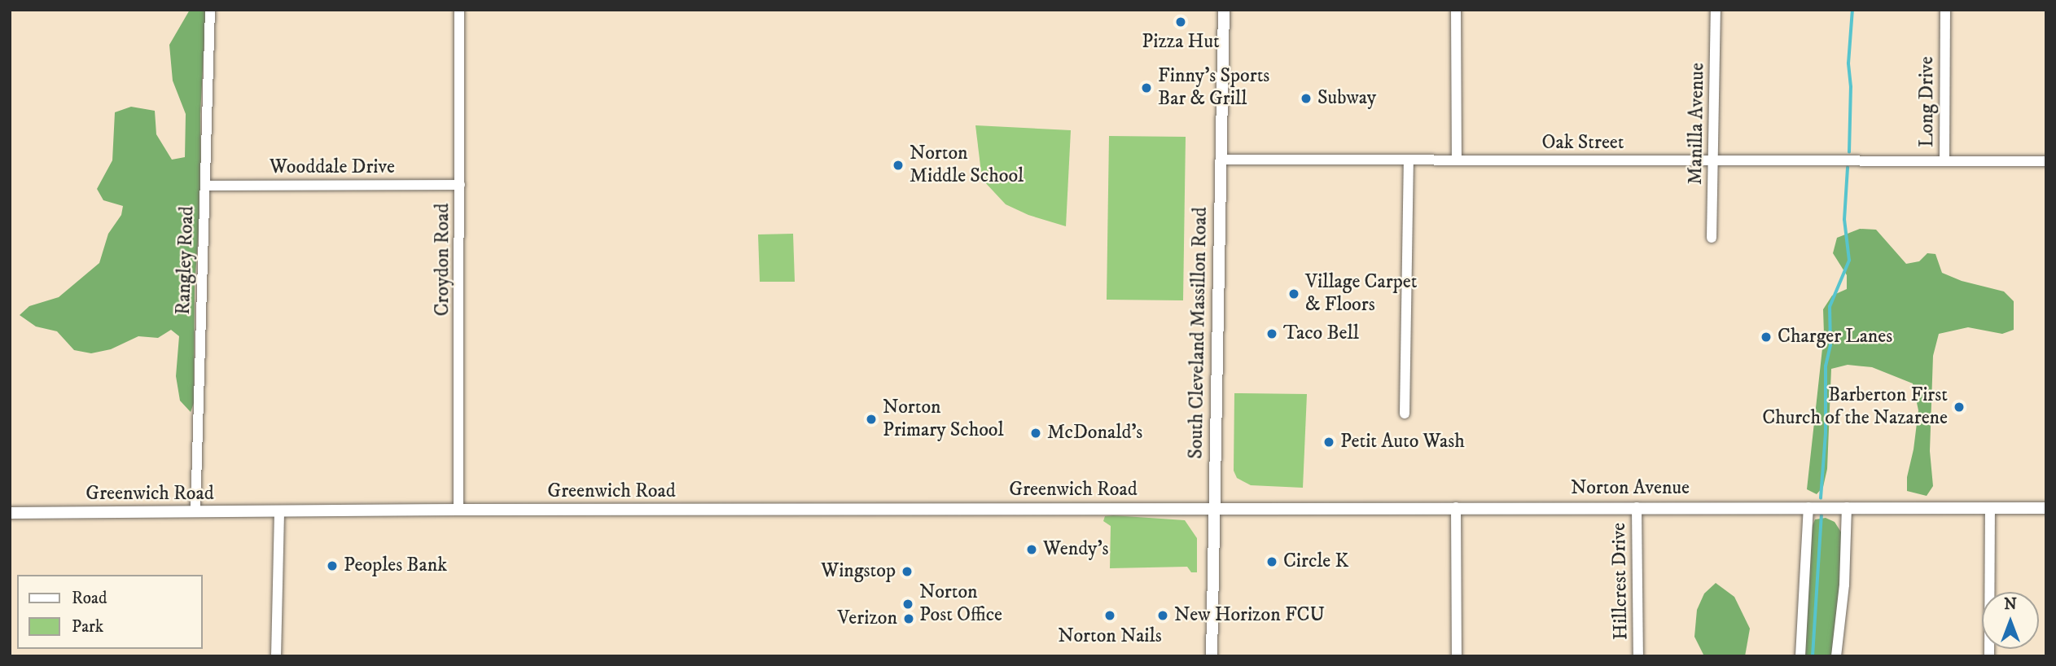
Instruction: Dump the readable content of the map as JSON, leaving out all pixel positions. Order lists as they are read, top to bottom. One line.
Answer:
{"streets":{"main road":["South Cleveland Massillon Road","Norton Avenue","Greenwich Road"],"street":["Long Drive","Manilla Avenue","Oak Street","Wooddale Drive","Croydon Road","Rangley Road","Hillcrest Drive"]},"crossings":[["Long Drive","Oak Street"],["Manilla Avenue","Oak Street"],["Oak Street","South Cleveland Massillon Road"],["Wooddale Drive","Croydon Road"],["Wooddale Drive","Rangley Road"],["Croydon Road","Greenwich Road"],["Rangley Road","Greenwich Road"],["South Cleveland Massillon Road","Norton Avenue"],["South Cleveland Massillon Road","Greenwich Road"],["Norton Avenue","Greenwich Road"],["Norton Avenue","Hillcrest Drive"]],"places":["Pizza Hut","Finny's Sports Bar & Grill","Subway","Norton Middle School","Village Carpet & Floors","Taco Bell","Charger Lanes","Barberton First Church of the Nazarene","Norton Primary School","McDonald's","Petit Auto Wash","Wendy's","Circle K","Peoples Bank","Wingstop","Norton Post Office","Norton Nails","New Horizon FCU","Verizon"],"legend":["Road","Park"],"north":"top"}
